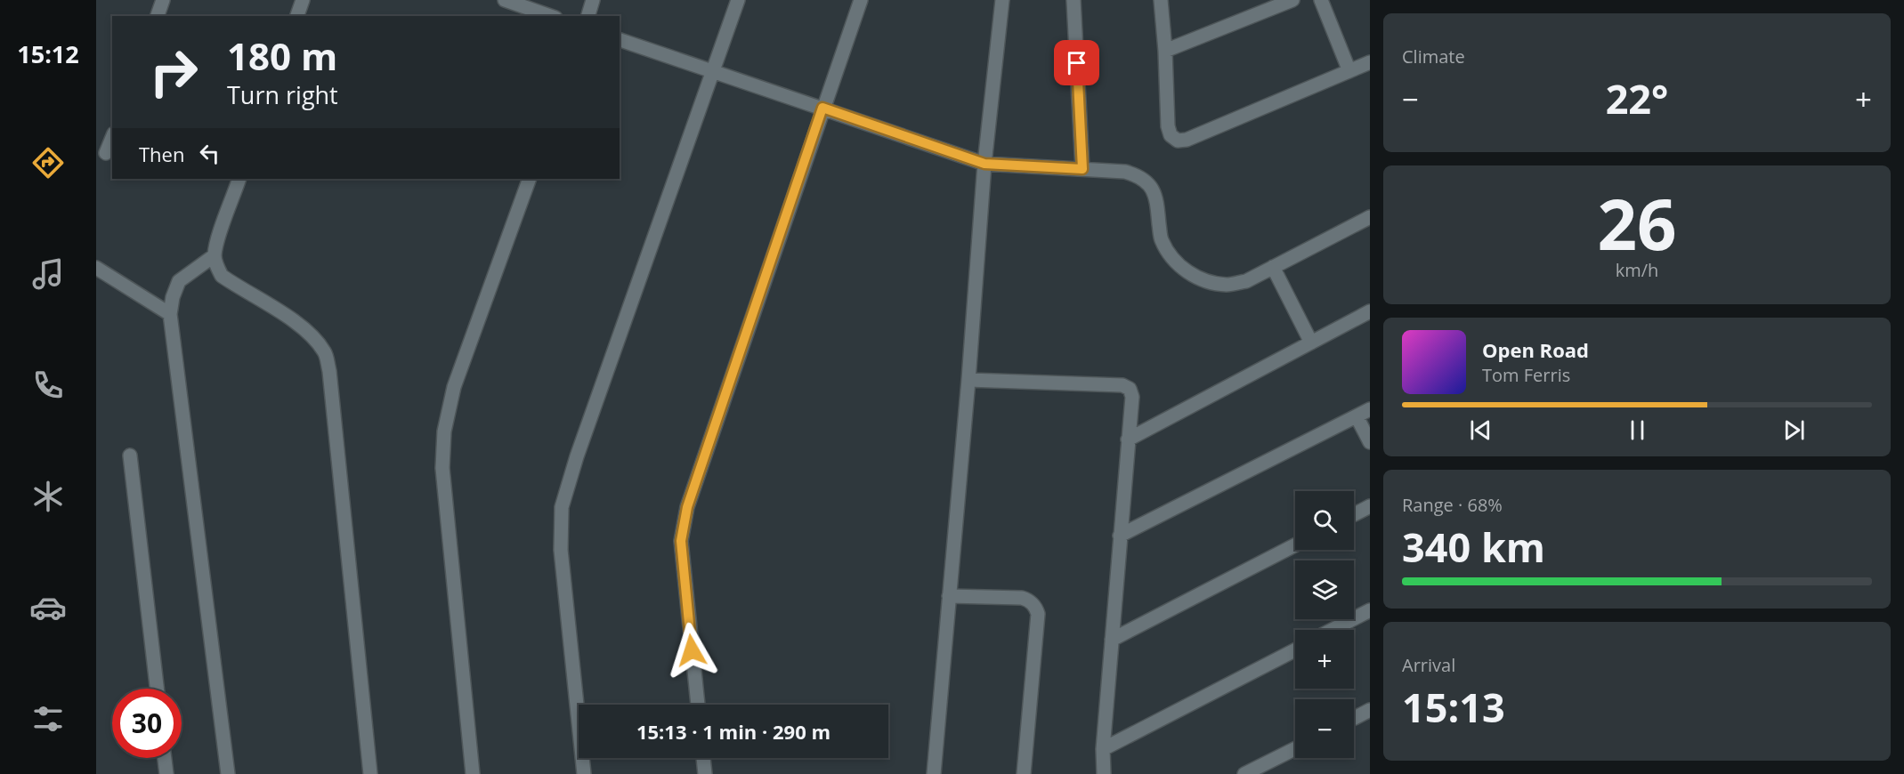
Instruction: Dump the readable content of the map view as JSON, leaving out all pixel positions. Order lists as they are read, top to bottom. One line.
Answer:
{"page":{"tabs":"15:12","tile":["Climate",["26","km/h"],["Range · 68%","340 km"],["Arrival","15:13"]],"turn":["180 m","Turn right"],"heat":["−","22°","+"],"then":"Then","song":["Open Road","Tom Ferris"],"map_buttons":["+","−"],"limit":"30","trip":"15:13 · 1 min · 290 m"}}
